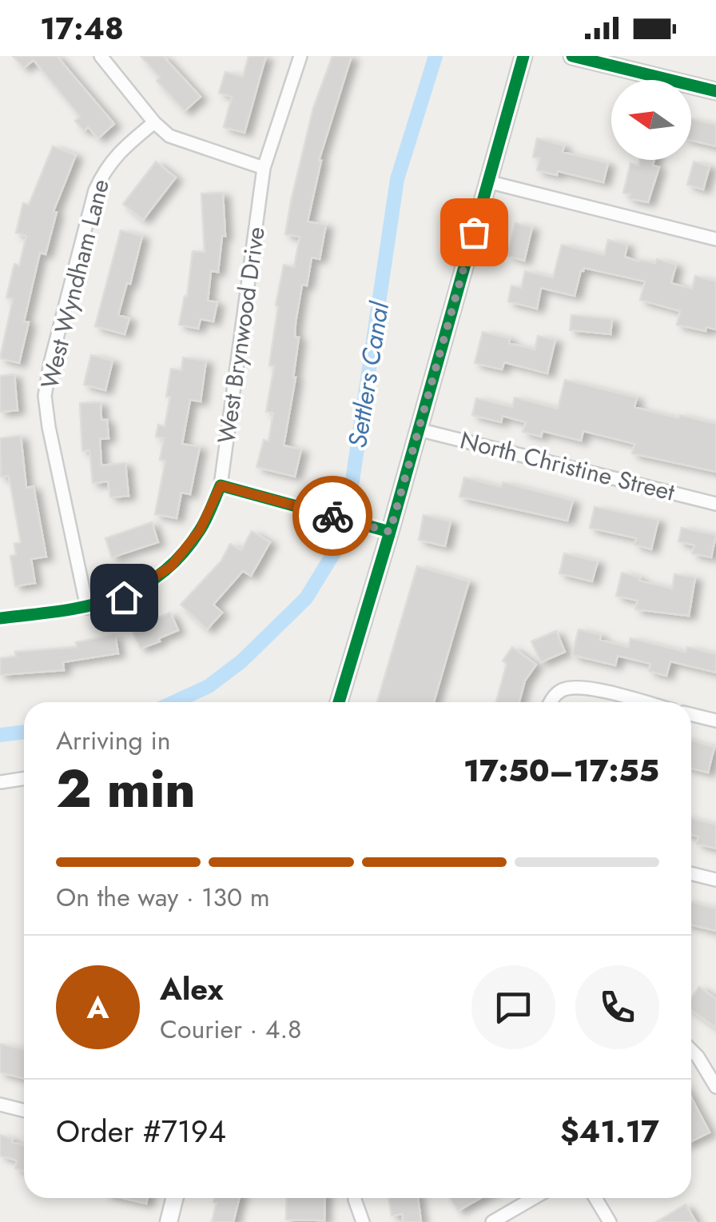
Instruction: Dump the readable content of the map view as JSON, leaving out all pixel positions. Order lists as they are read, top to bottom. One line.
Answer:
{"streets":{"street":["West Wyndham Lane","West Brynwood Drive","North Christine Street"]},"crossings":[["West Wyndham Lane","West Brynwood Drive"]],"water":["Settlers Canal"],"north":"left","page":{"status":"17:48","heading":["2 min","Arriving in","17:50–17:55"],"panel":["Alex","Courier · 4.8","Order #7194","$41.17"],"bar":"On the way · 130 m","round":"A"}}
